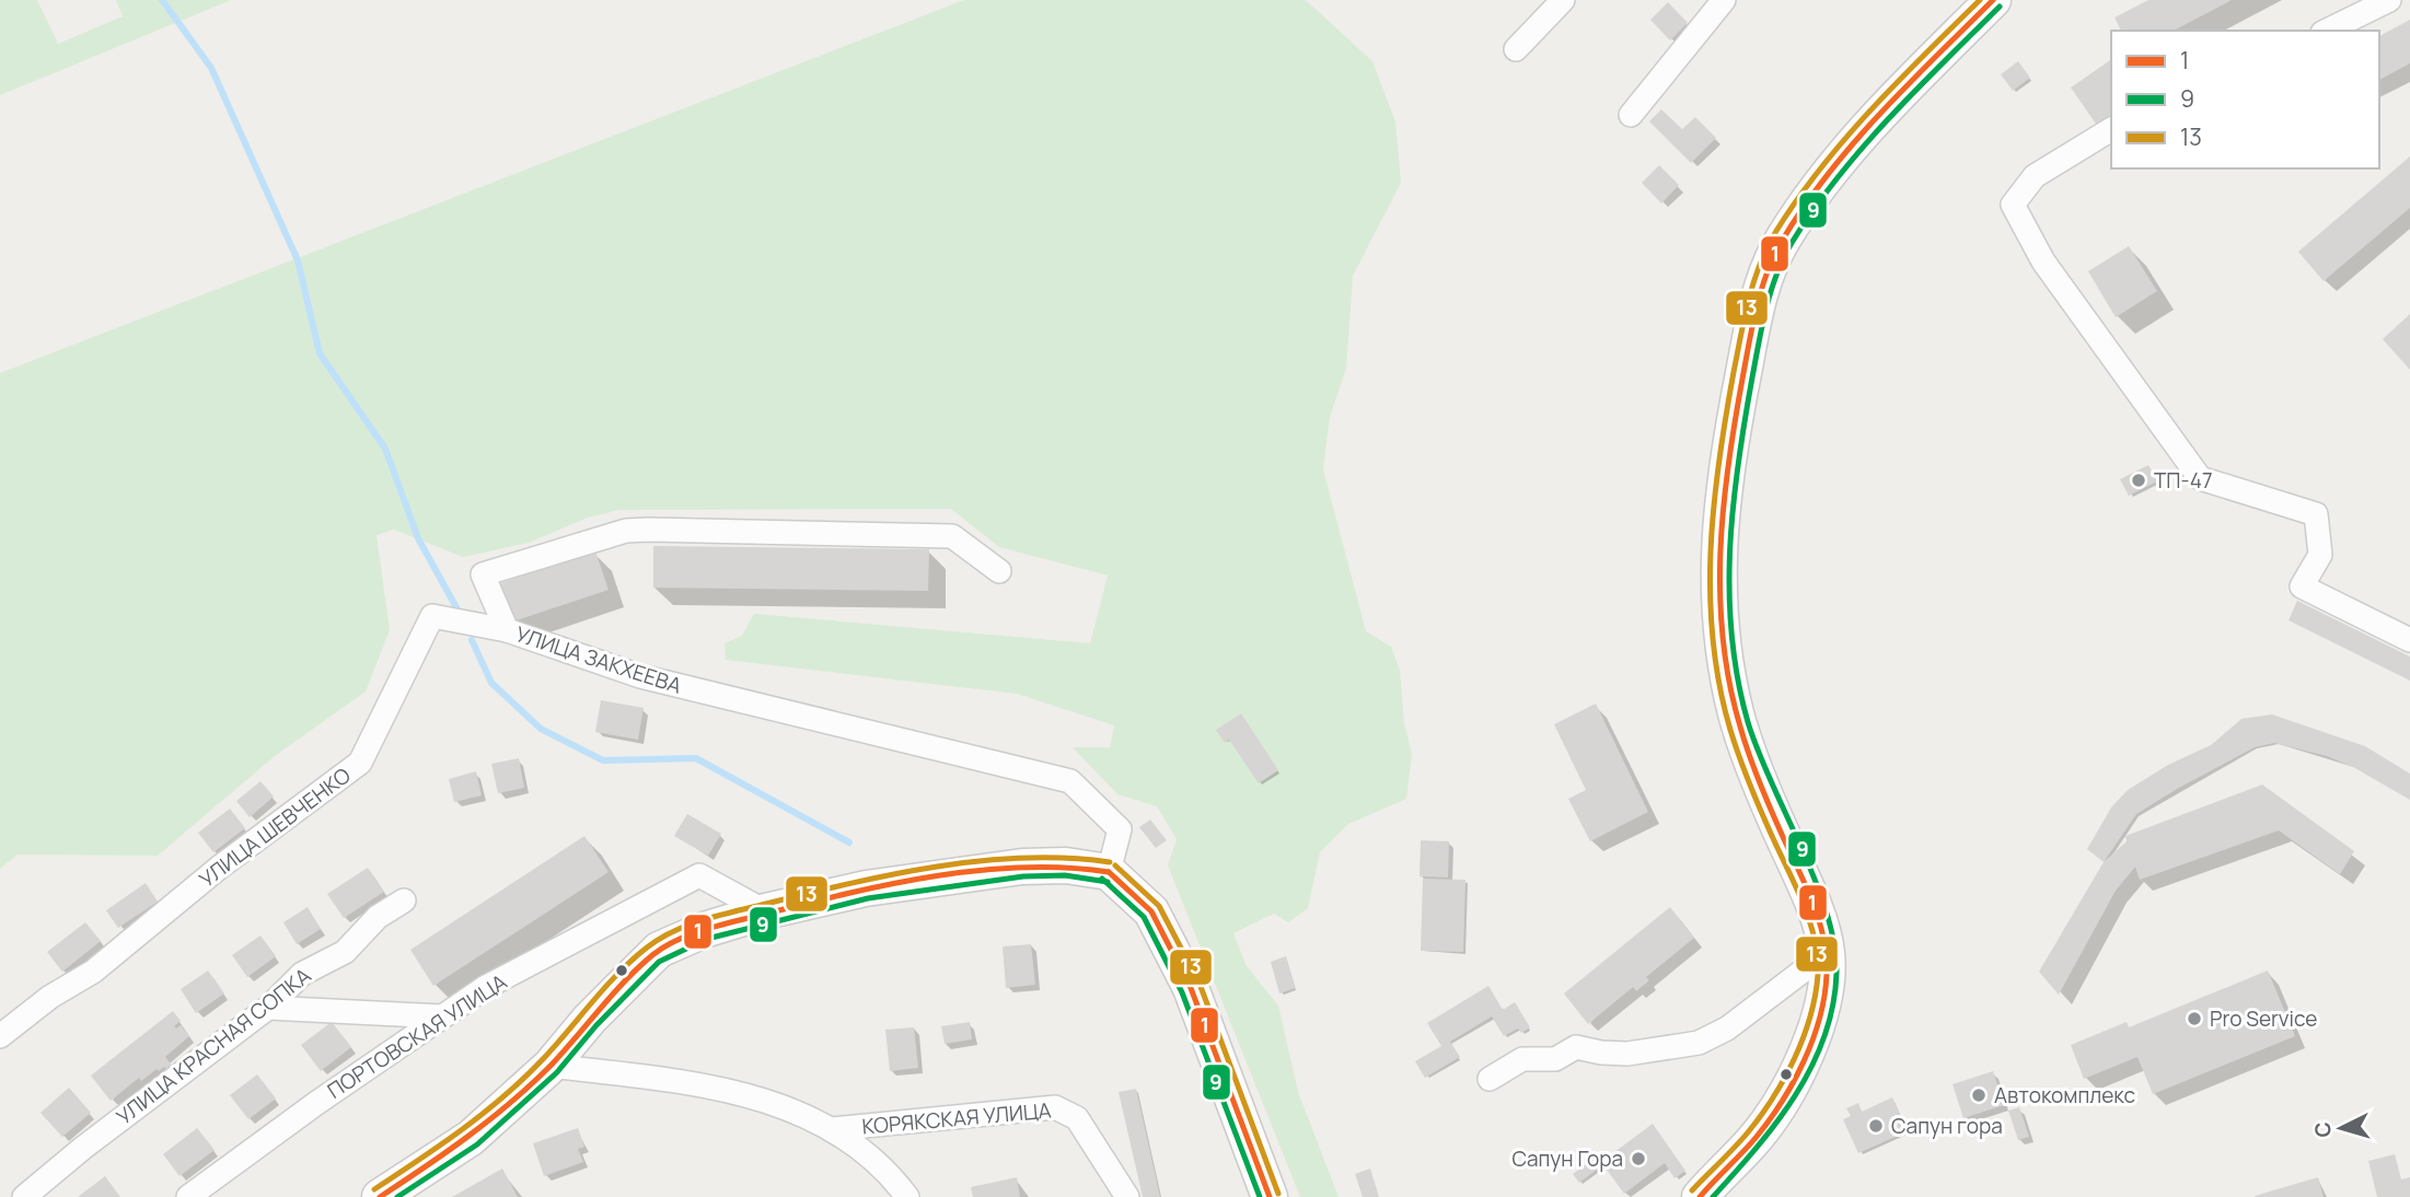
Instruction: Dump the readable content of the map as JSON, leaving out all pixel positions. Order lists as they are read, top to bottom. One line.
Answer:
{"streets":{"street":["УЛИЦА ЗАКХЕЕВА","УЛИЦА ШЕВЧЕНКО","ПОРТОВСКАЯ УЛИЦА","УЛИЦА КРАСНАЯ СОПКА","КОРЯКСКАЯ УЛИЦА"]},"crossings":[["УЛИЦА ЗАКХЕЕВА","УЛИЦА ШЕВЧЕНКО"]],"places":["ТП-47","Pro Service","Автокомплекс","Сапун гора","Сапун Гора"],"lines":["transit line 1","transit line 13","transit line 9"],"legend":["1","9","13"],"north":"left"}
